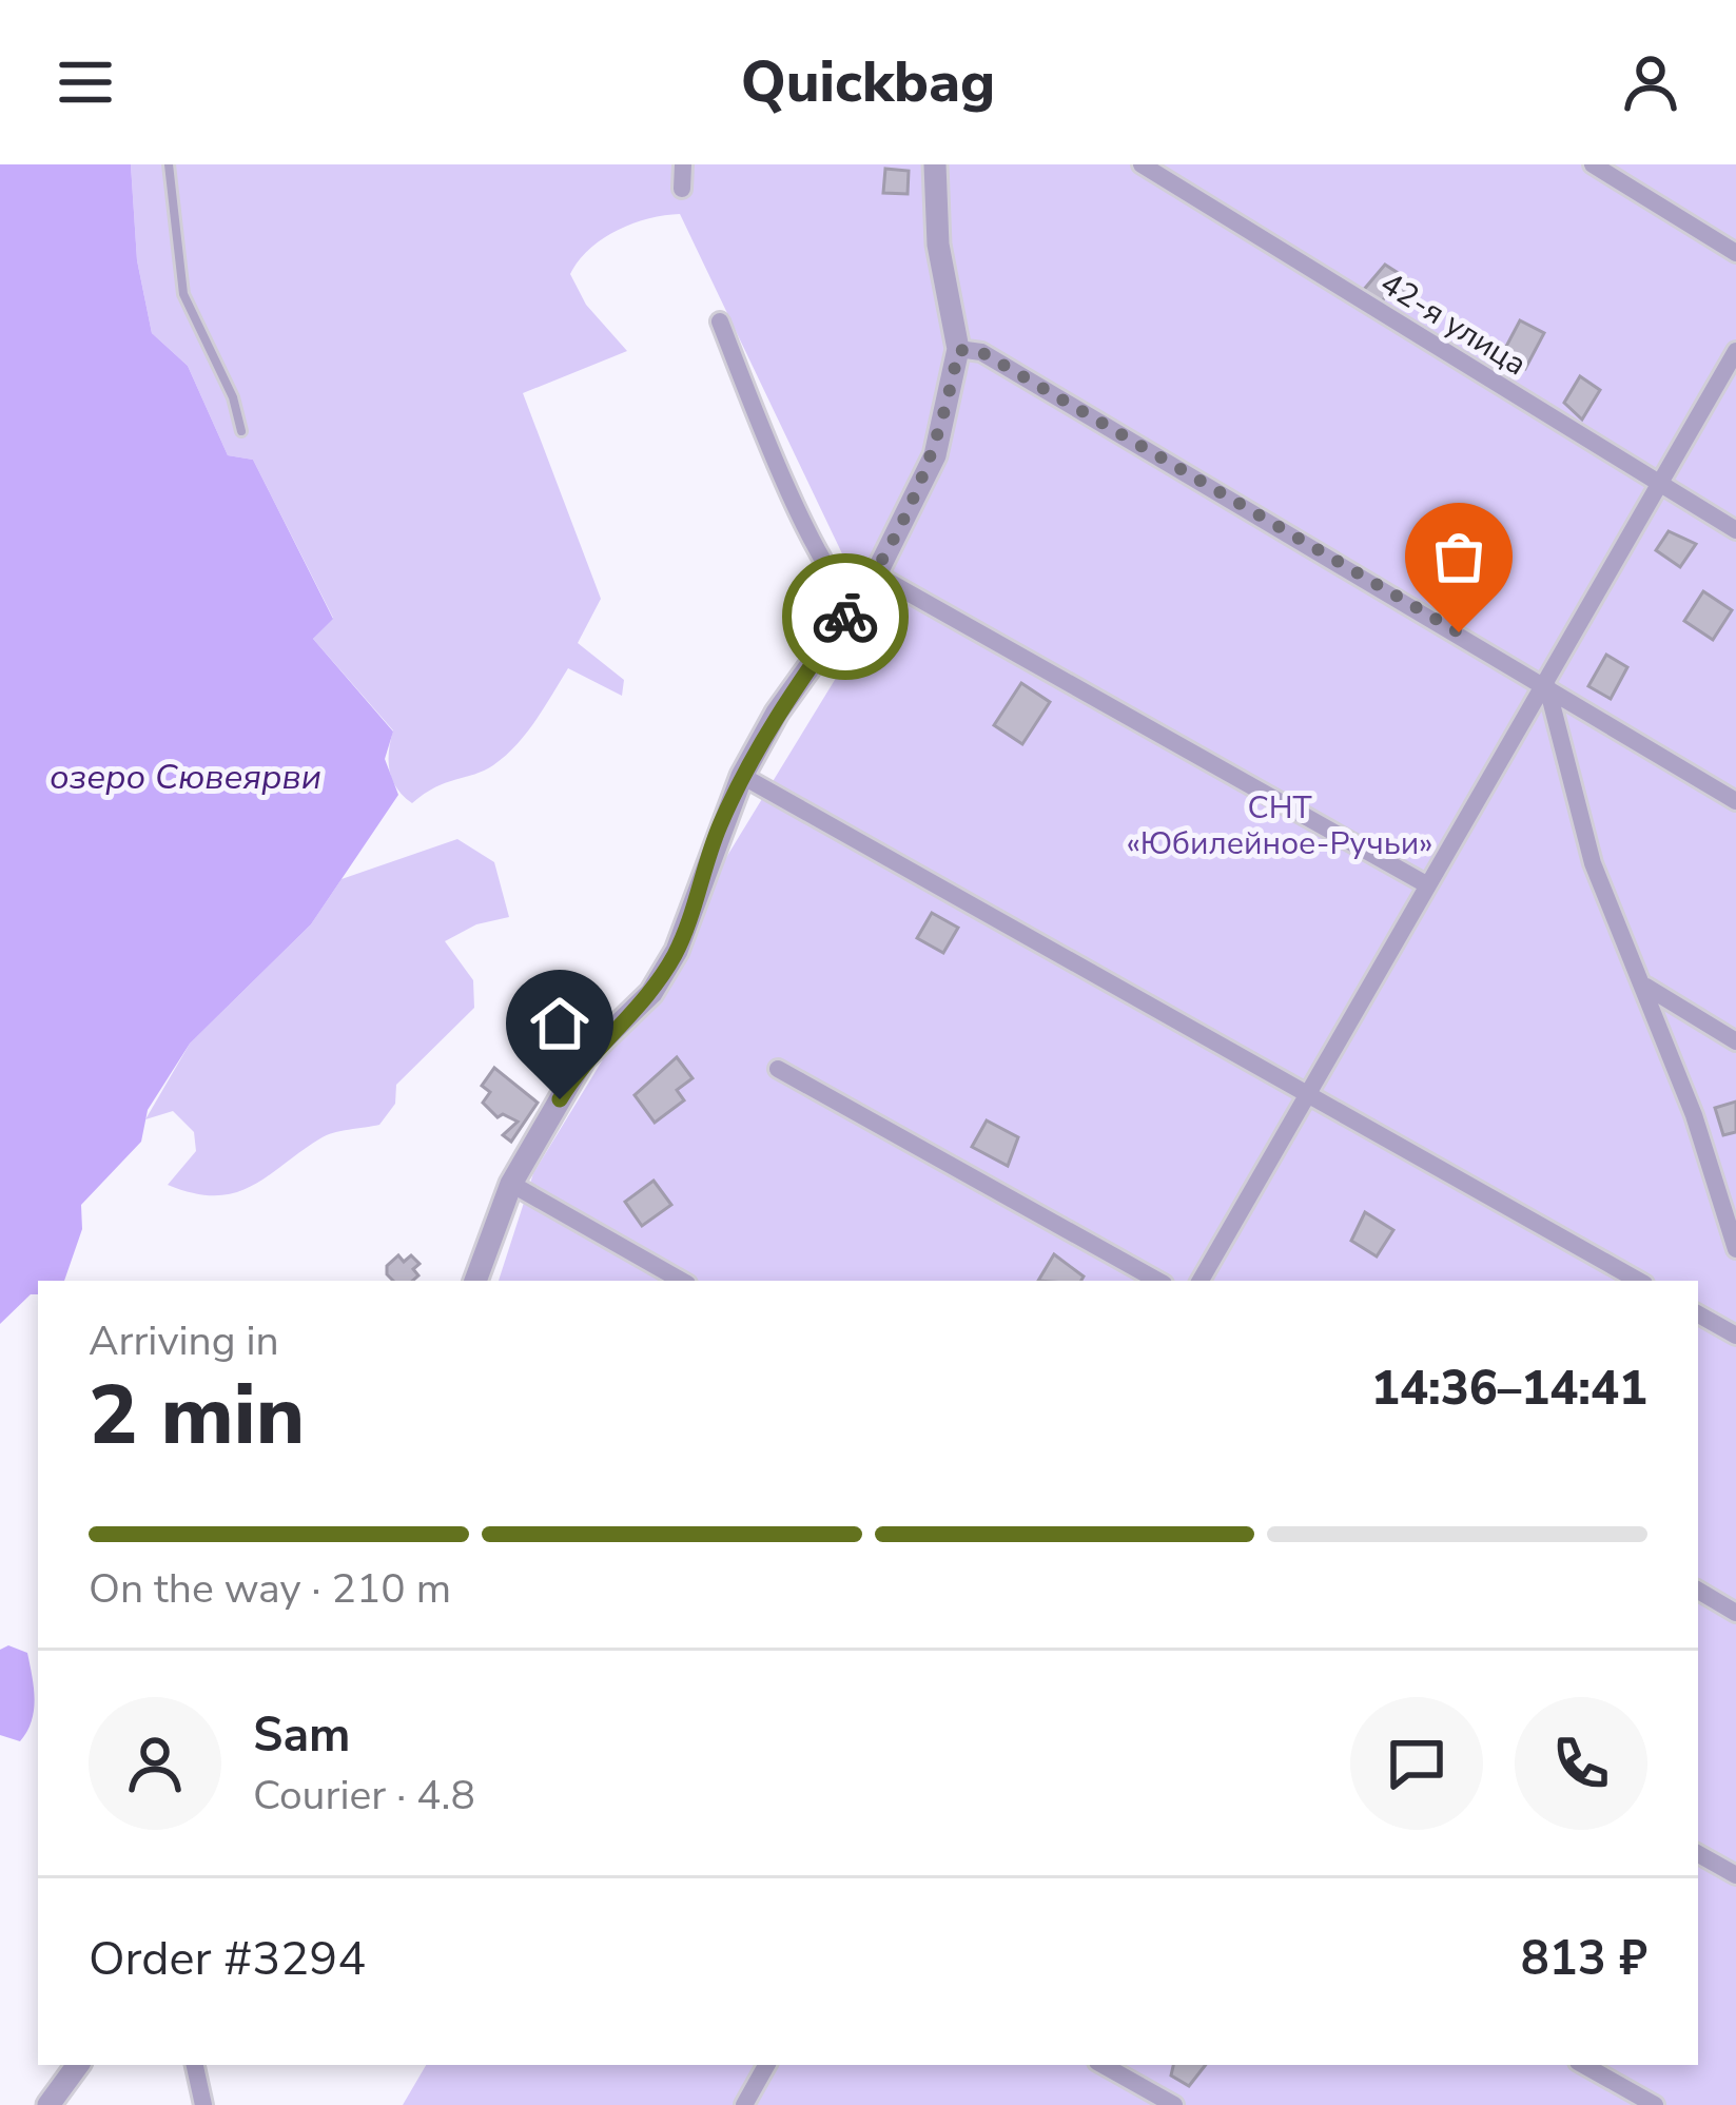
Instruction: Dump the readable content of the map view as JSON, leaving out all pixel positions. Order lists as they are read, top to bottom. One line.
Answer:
{"streets":{"street":["42-я улица"]},"water":["озеро Сювеярви"],"parks":["СНТ «Юбилейное-Ручьи»"],"page":{"header":"Quickbag","heading":["2 min","Arriving in","14:36–14:41"],"panel":["Sam","Courier · 4.8","Order #3294","813 ₽"],"bar":"On the way · 210 m"}}
